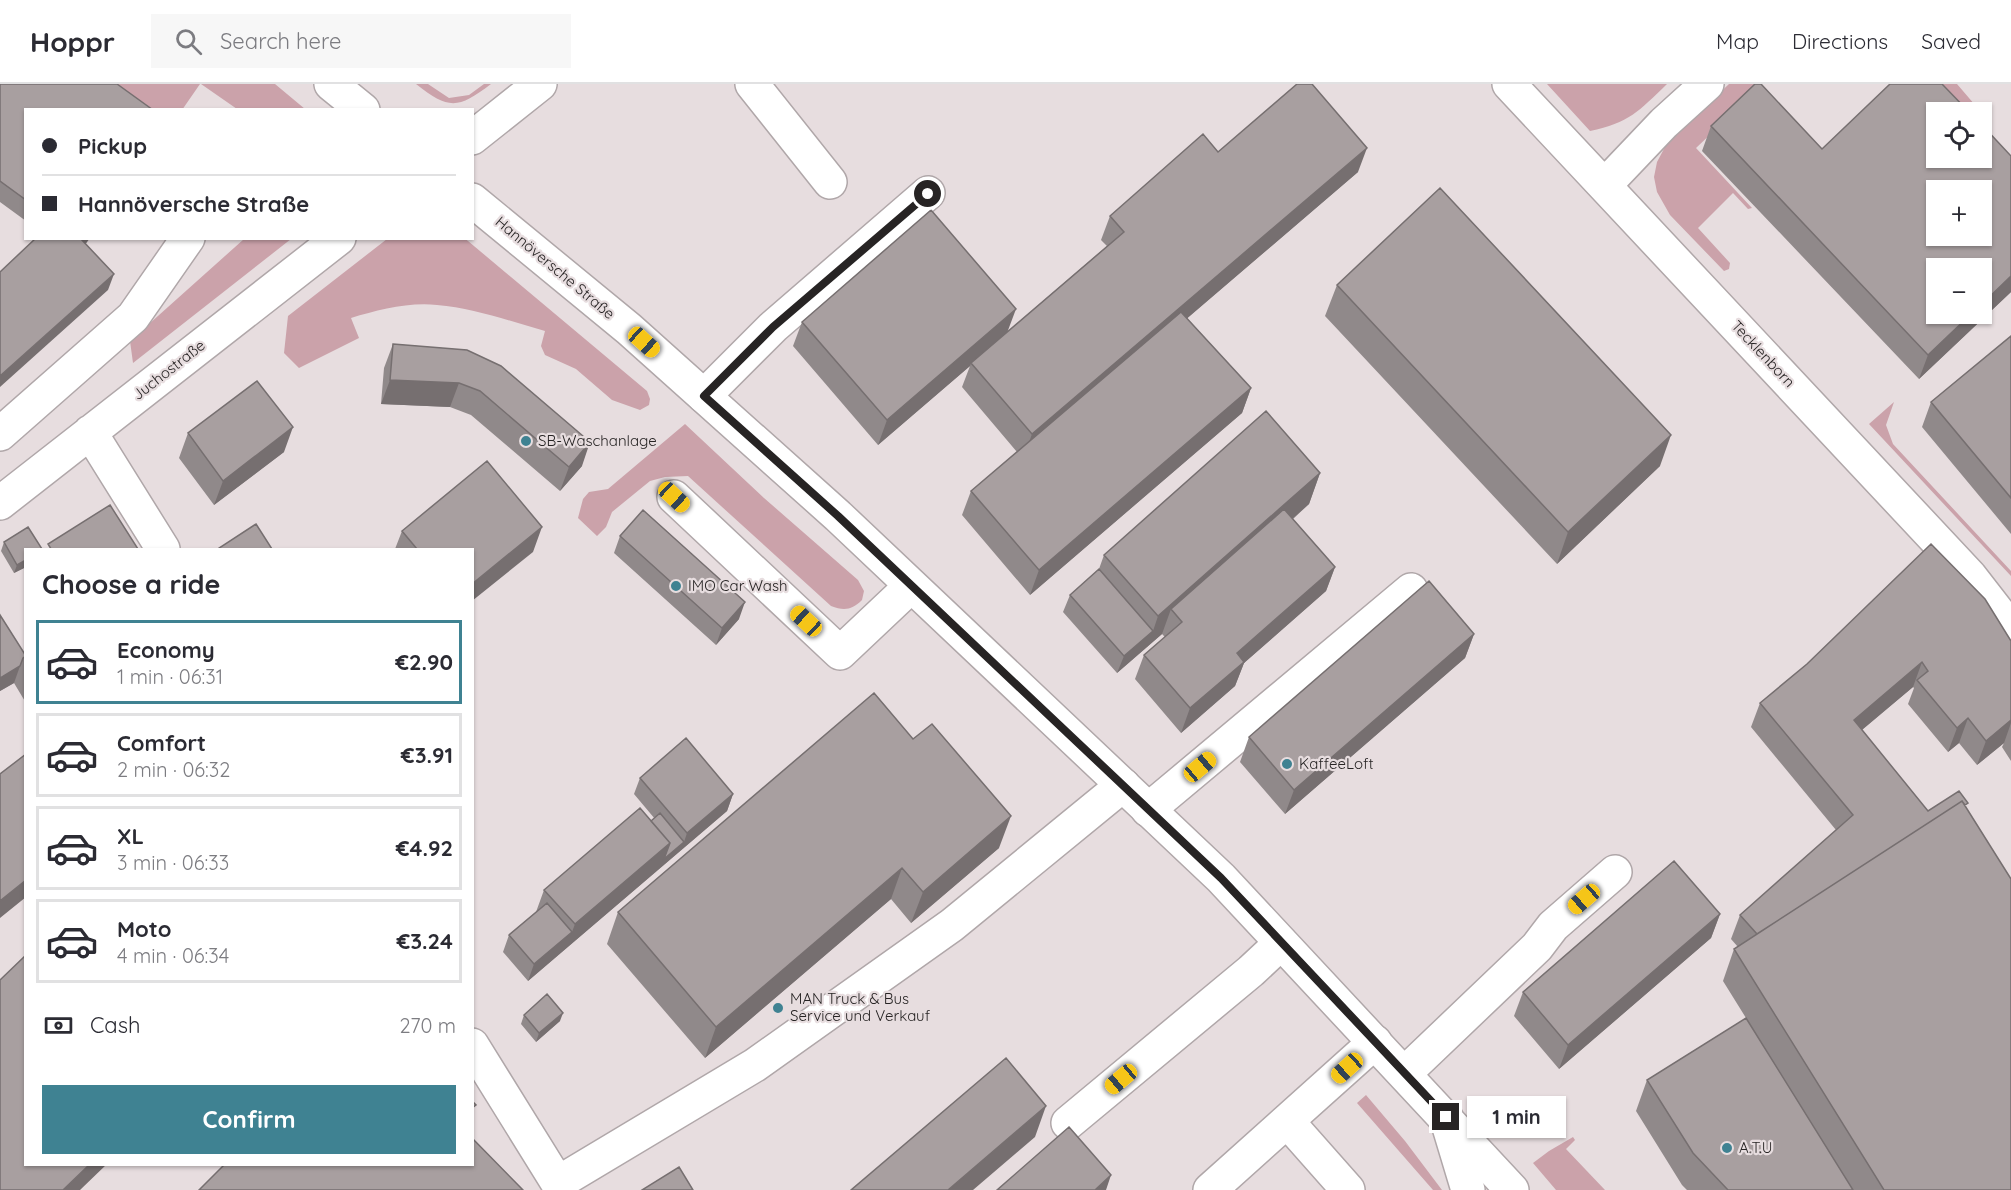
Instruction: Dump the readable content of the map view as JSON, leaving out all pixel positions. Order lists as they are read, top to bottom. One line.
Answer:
{"streets":{"main road":["Hannöversche Straße","Tecklenborn","Juchostraße"]},"places":["SB-Waschanlage","IMO Car Wash","KaffeeLoft","MAN Truck & Bus Service und Verkauf","A.T.U"],"page":{"header":"Hoppr","search":"Search here","nav":["Map","Directions","Saved"],"map_buttons":["+","−"],"banner":["Pickup","Hannöversche Straße"],"heading":"Choose a ride","list":[{"name":"Economy","note":"1 min · 06:31","value":"€2.90"},{"name":"Comfort","note":"2 min · 06:32","value":"€3.91"},{"name":"XL","note":"3 min · 06:33","value":"€4.92"},{"name":"Moto","note":"4 min · 06:34","value":"€3.24"}],"pay":["Cash","270 m"],"buttons":"Confirm","bubble":"1 min"}}
